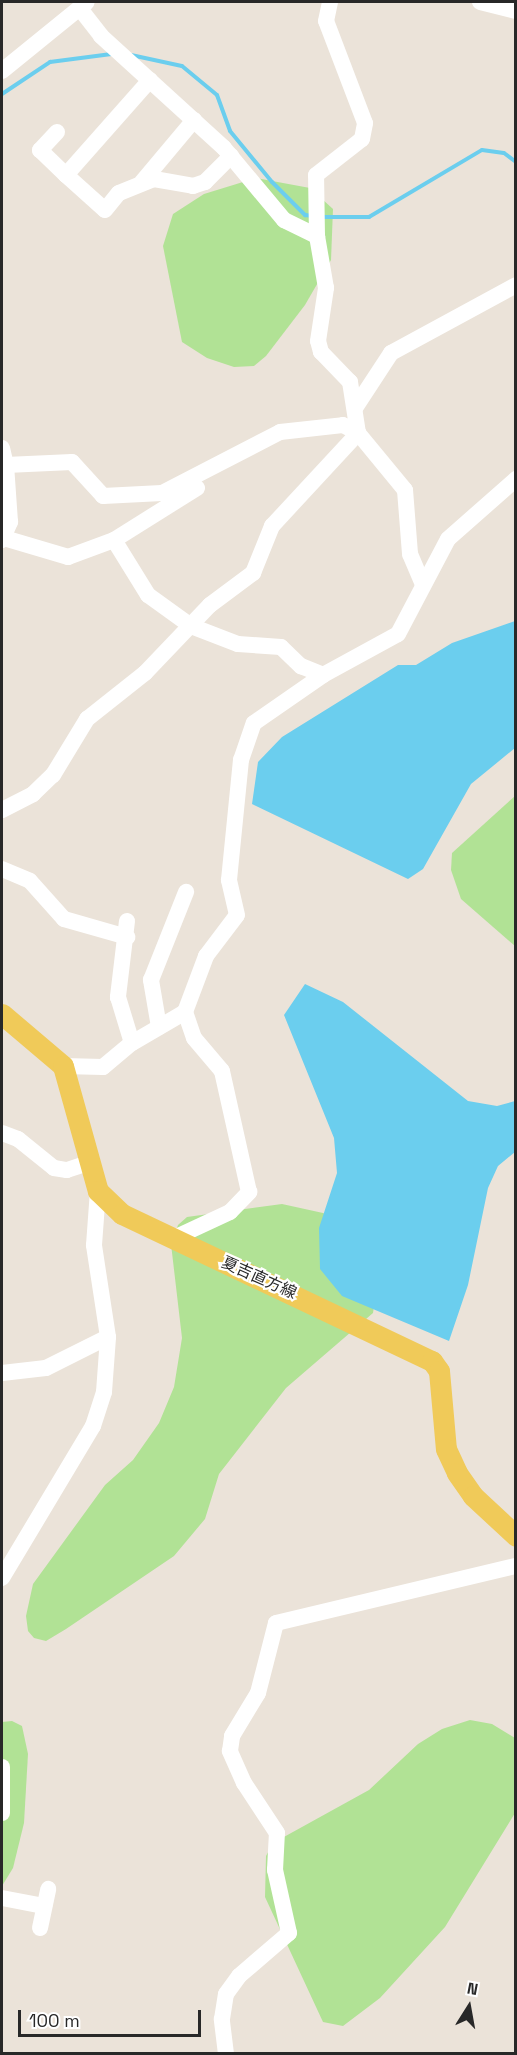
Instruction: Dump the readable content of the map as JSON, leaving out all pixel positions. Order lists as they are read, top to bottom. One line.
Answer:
{"streets":{"main road":["夏吉直方線"]},"scale_bar":"100 m","north":"top"}
